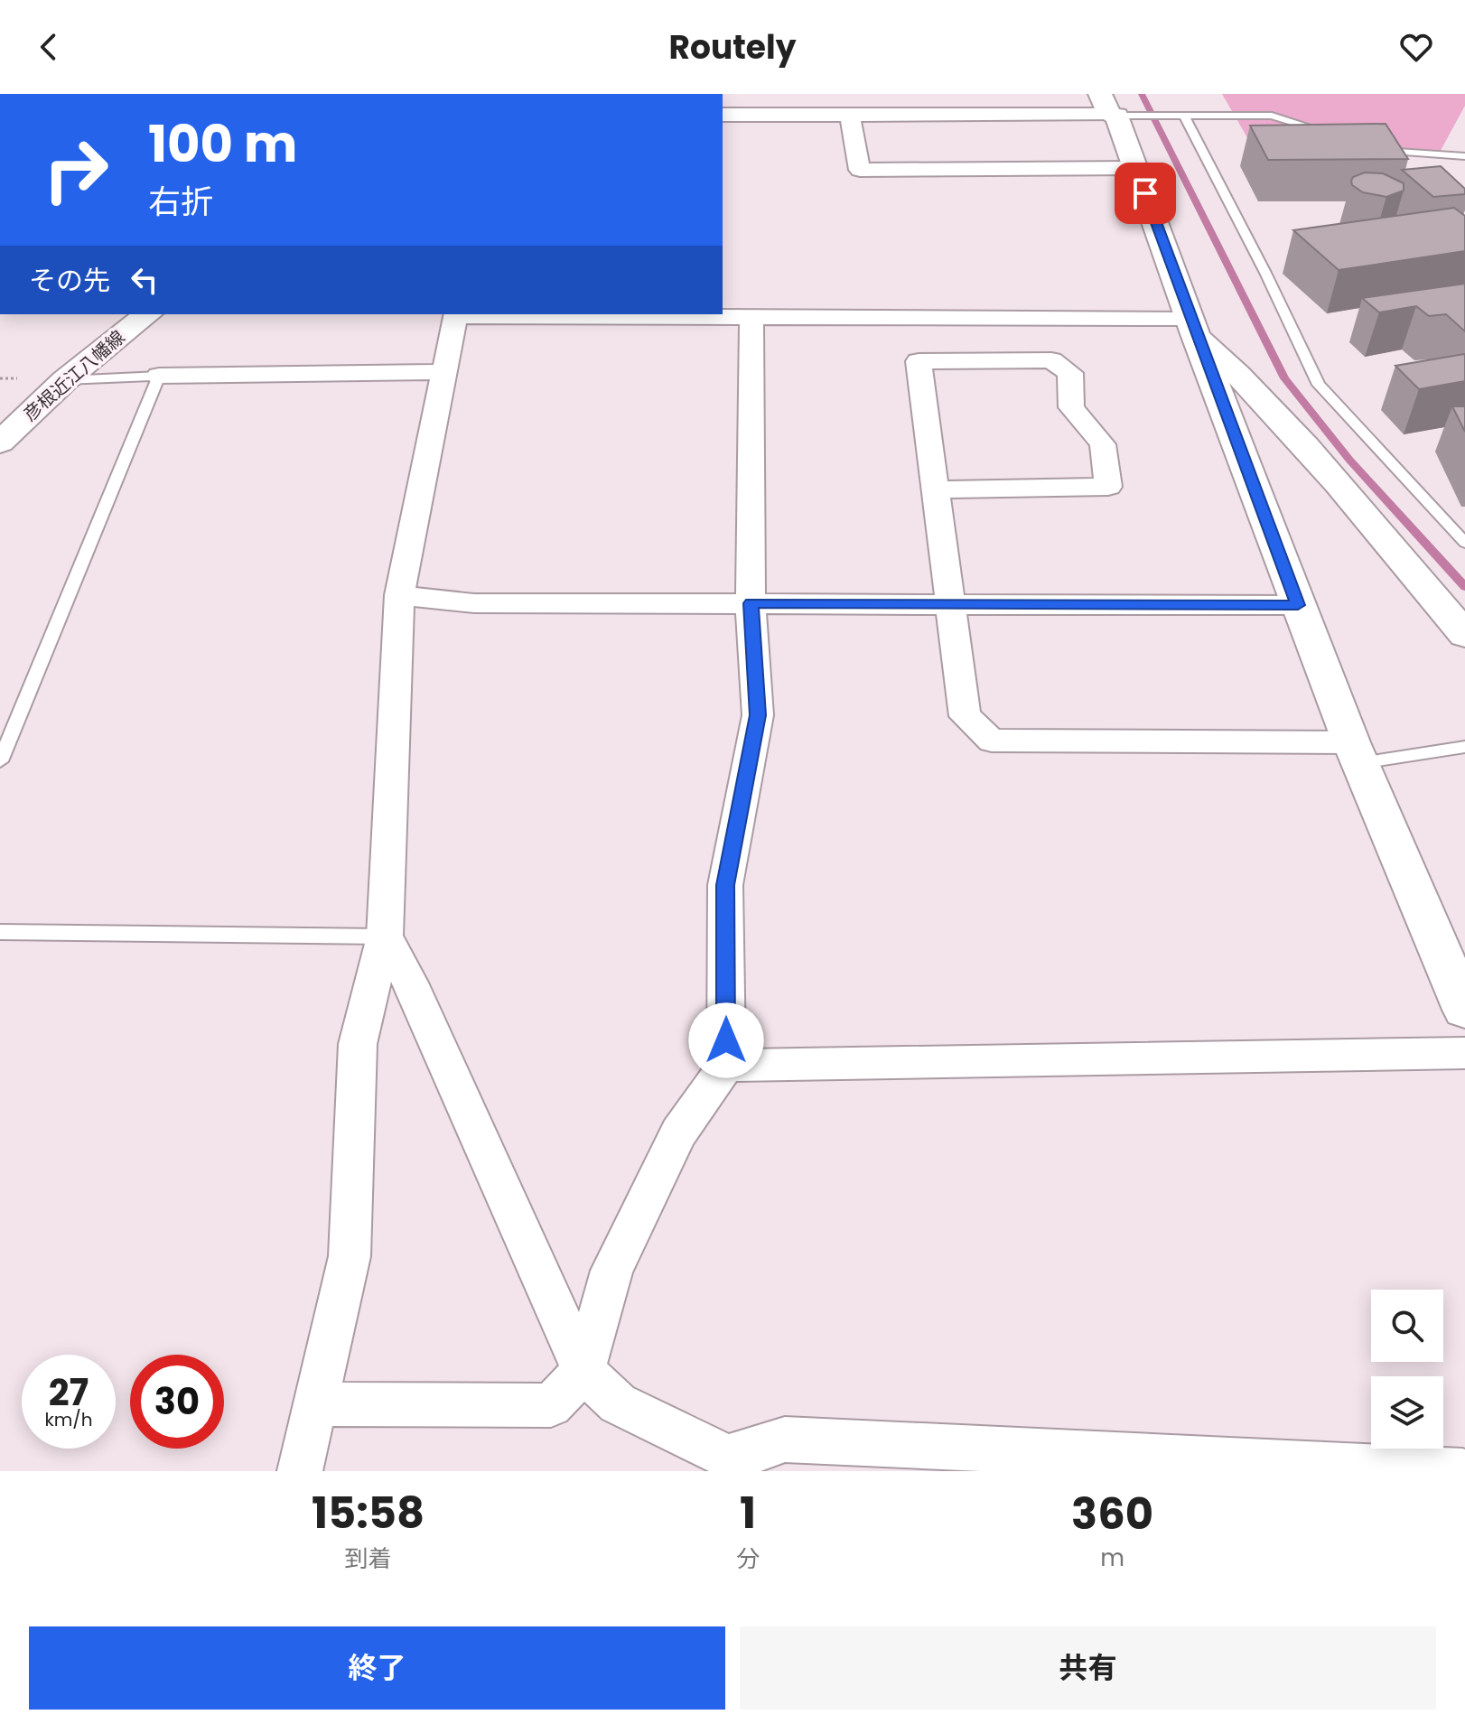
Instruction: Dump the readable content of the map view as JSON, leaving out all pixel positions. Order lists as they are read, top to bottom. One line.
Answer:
{"streets":{"street":["彦根近江八幡線"]},"page":{"header":"Routely","turn":["100 m","右折"],"then":"その先","speed":"27 km/h","limit":"30","eta":["15:58","到着","1","分","360","m"],"buttons":["終了","共有"]}}
